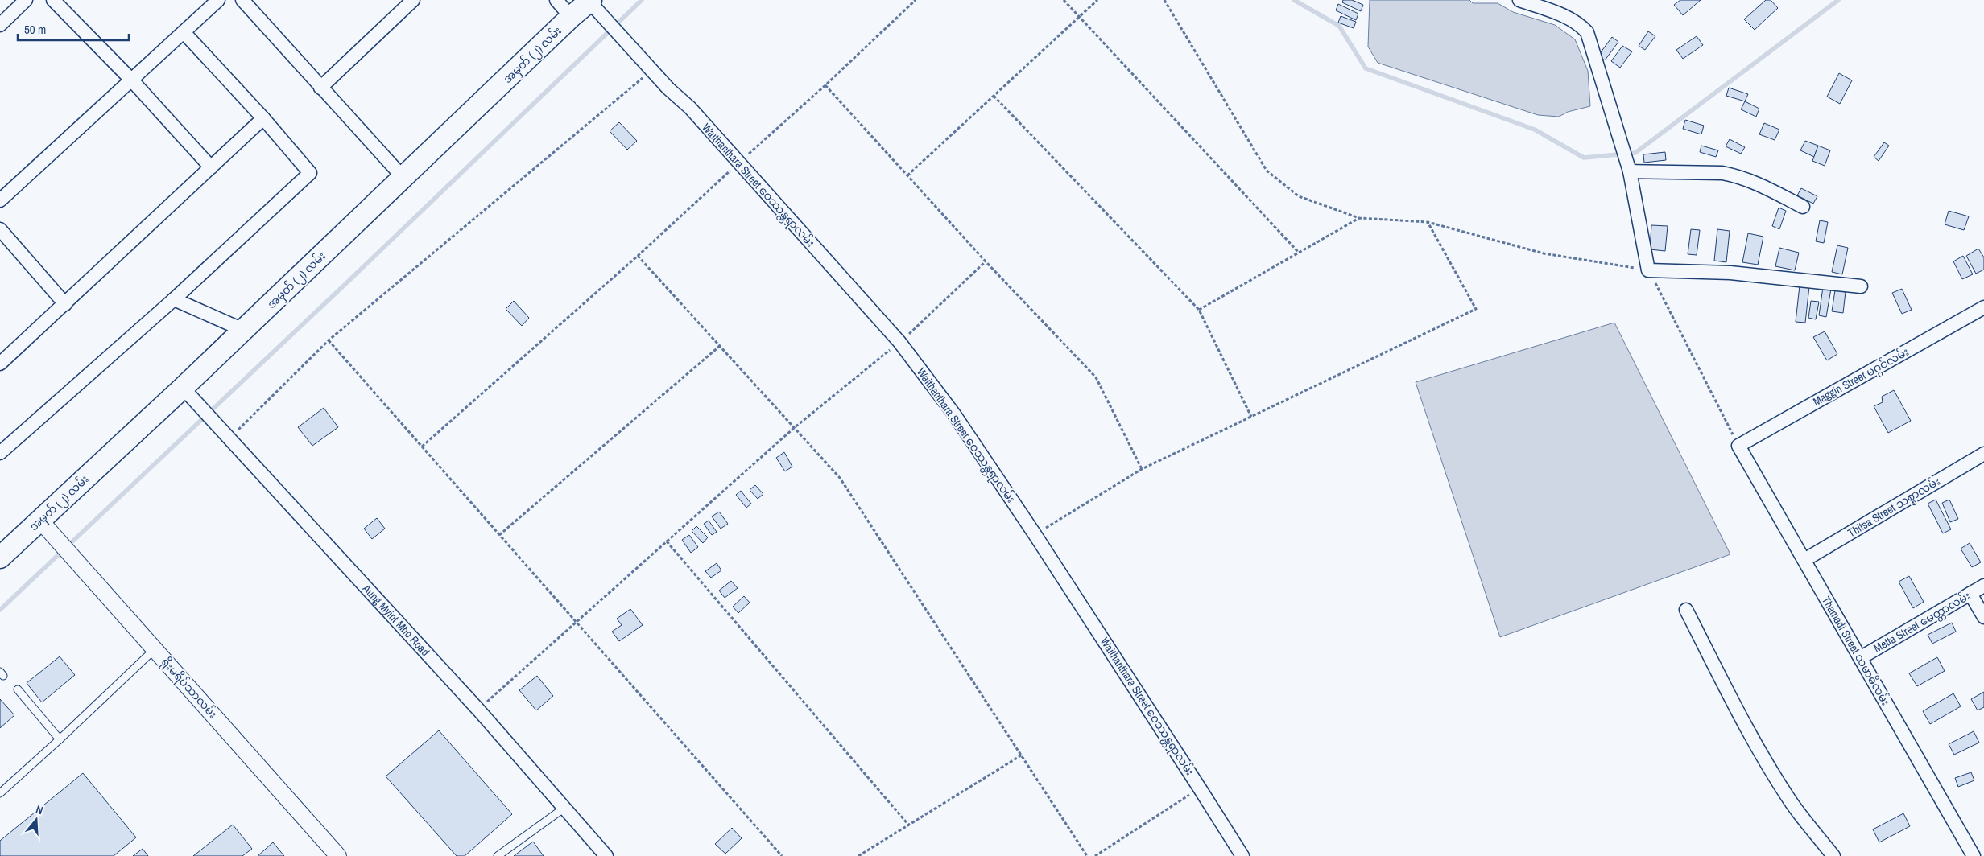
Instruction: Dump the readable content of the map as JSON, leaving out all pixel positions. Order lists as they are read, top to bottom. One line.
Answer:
{"streets":{"main road":["အမှတ် (၂) လမ်း"],"street":["Waithanthara Street ဝေဿန္တရာလမ်း","Maggin Street မဂ္ဂင်လမ်း","Thitsa Street သစ္စာလမ်း","Aung Myint Mho Road","Metta Street မေတ္တာလမ်း","Thamadi Street သမာဓိလမ်း","ရိုးမရိပ်သာလမ်း"]},"crossings":[["အမှတ် (၂) လမ်း","Waithanthara Street ဝေဿန္တရာလမ်း"],["အမှတ် (၂) လမ်း","Aung Myint Mho Road"],["အမှတ် (၂) လမ်း","ရိုးမရိပ်သာလမ်း"],["Maggin Street မဂ္ဂင်လမ်း","Thamadi Street သမာဓိလမ်း"],["Thitsa Street သစ္စာလမ်း","Thamadi Street သမာဓိလမ်း"],["Metta Street မေတ္တာလမ်း","Thamadi Street သမာဓိလမ်း"]],"scale_bar":"50 m","north":"top"}
